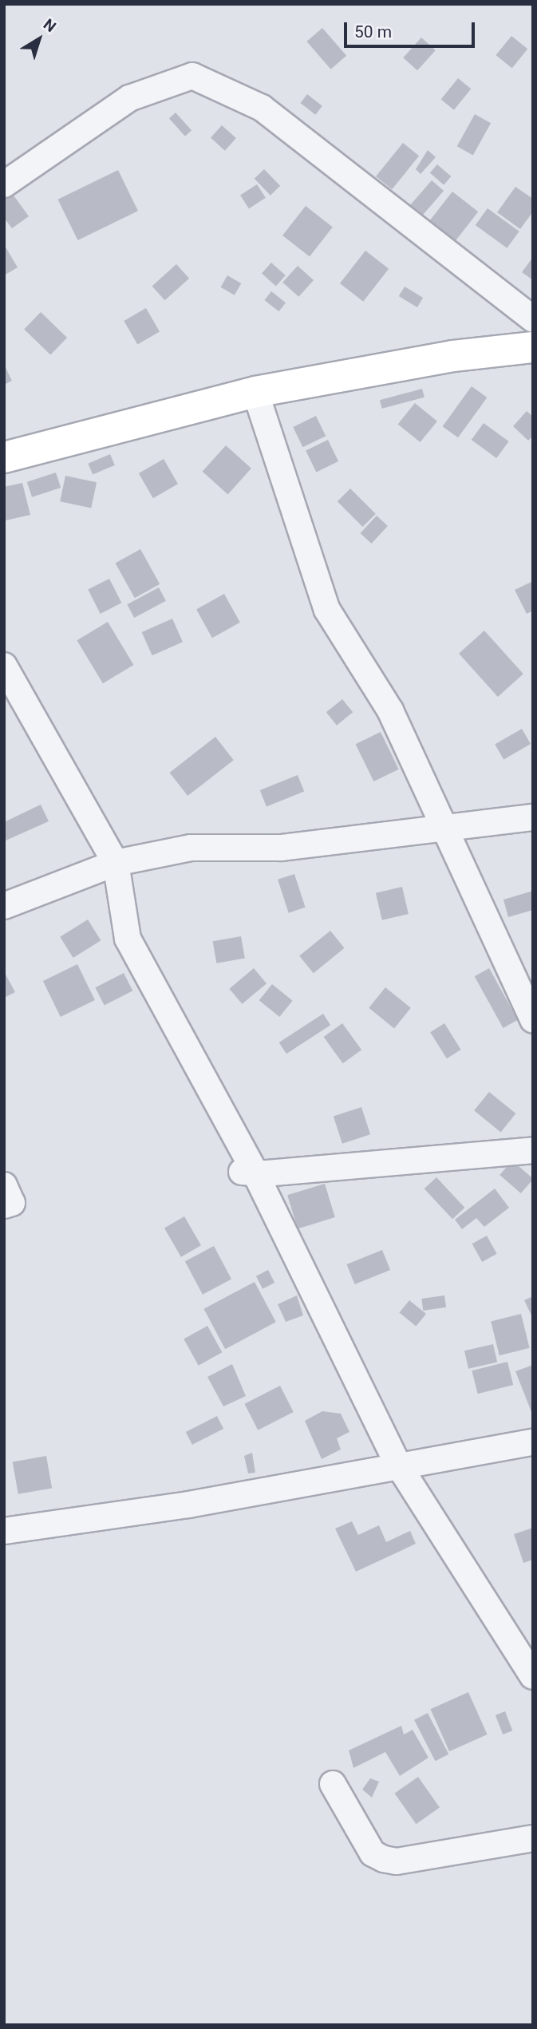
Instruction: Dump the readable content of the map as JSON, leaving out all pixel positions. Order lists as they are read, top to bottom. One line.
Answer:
{"scale_bar":"50 m","north":"top right"}
